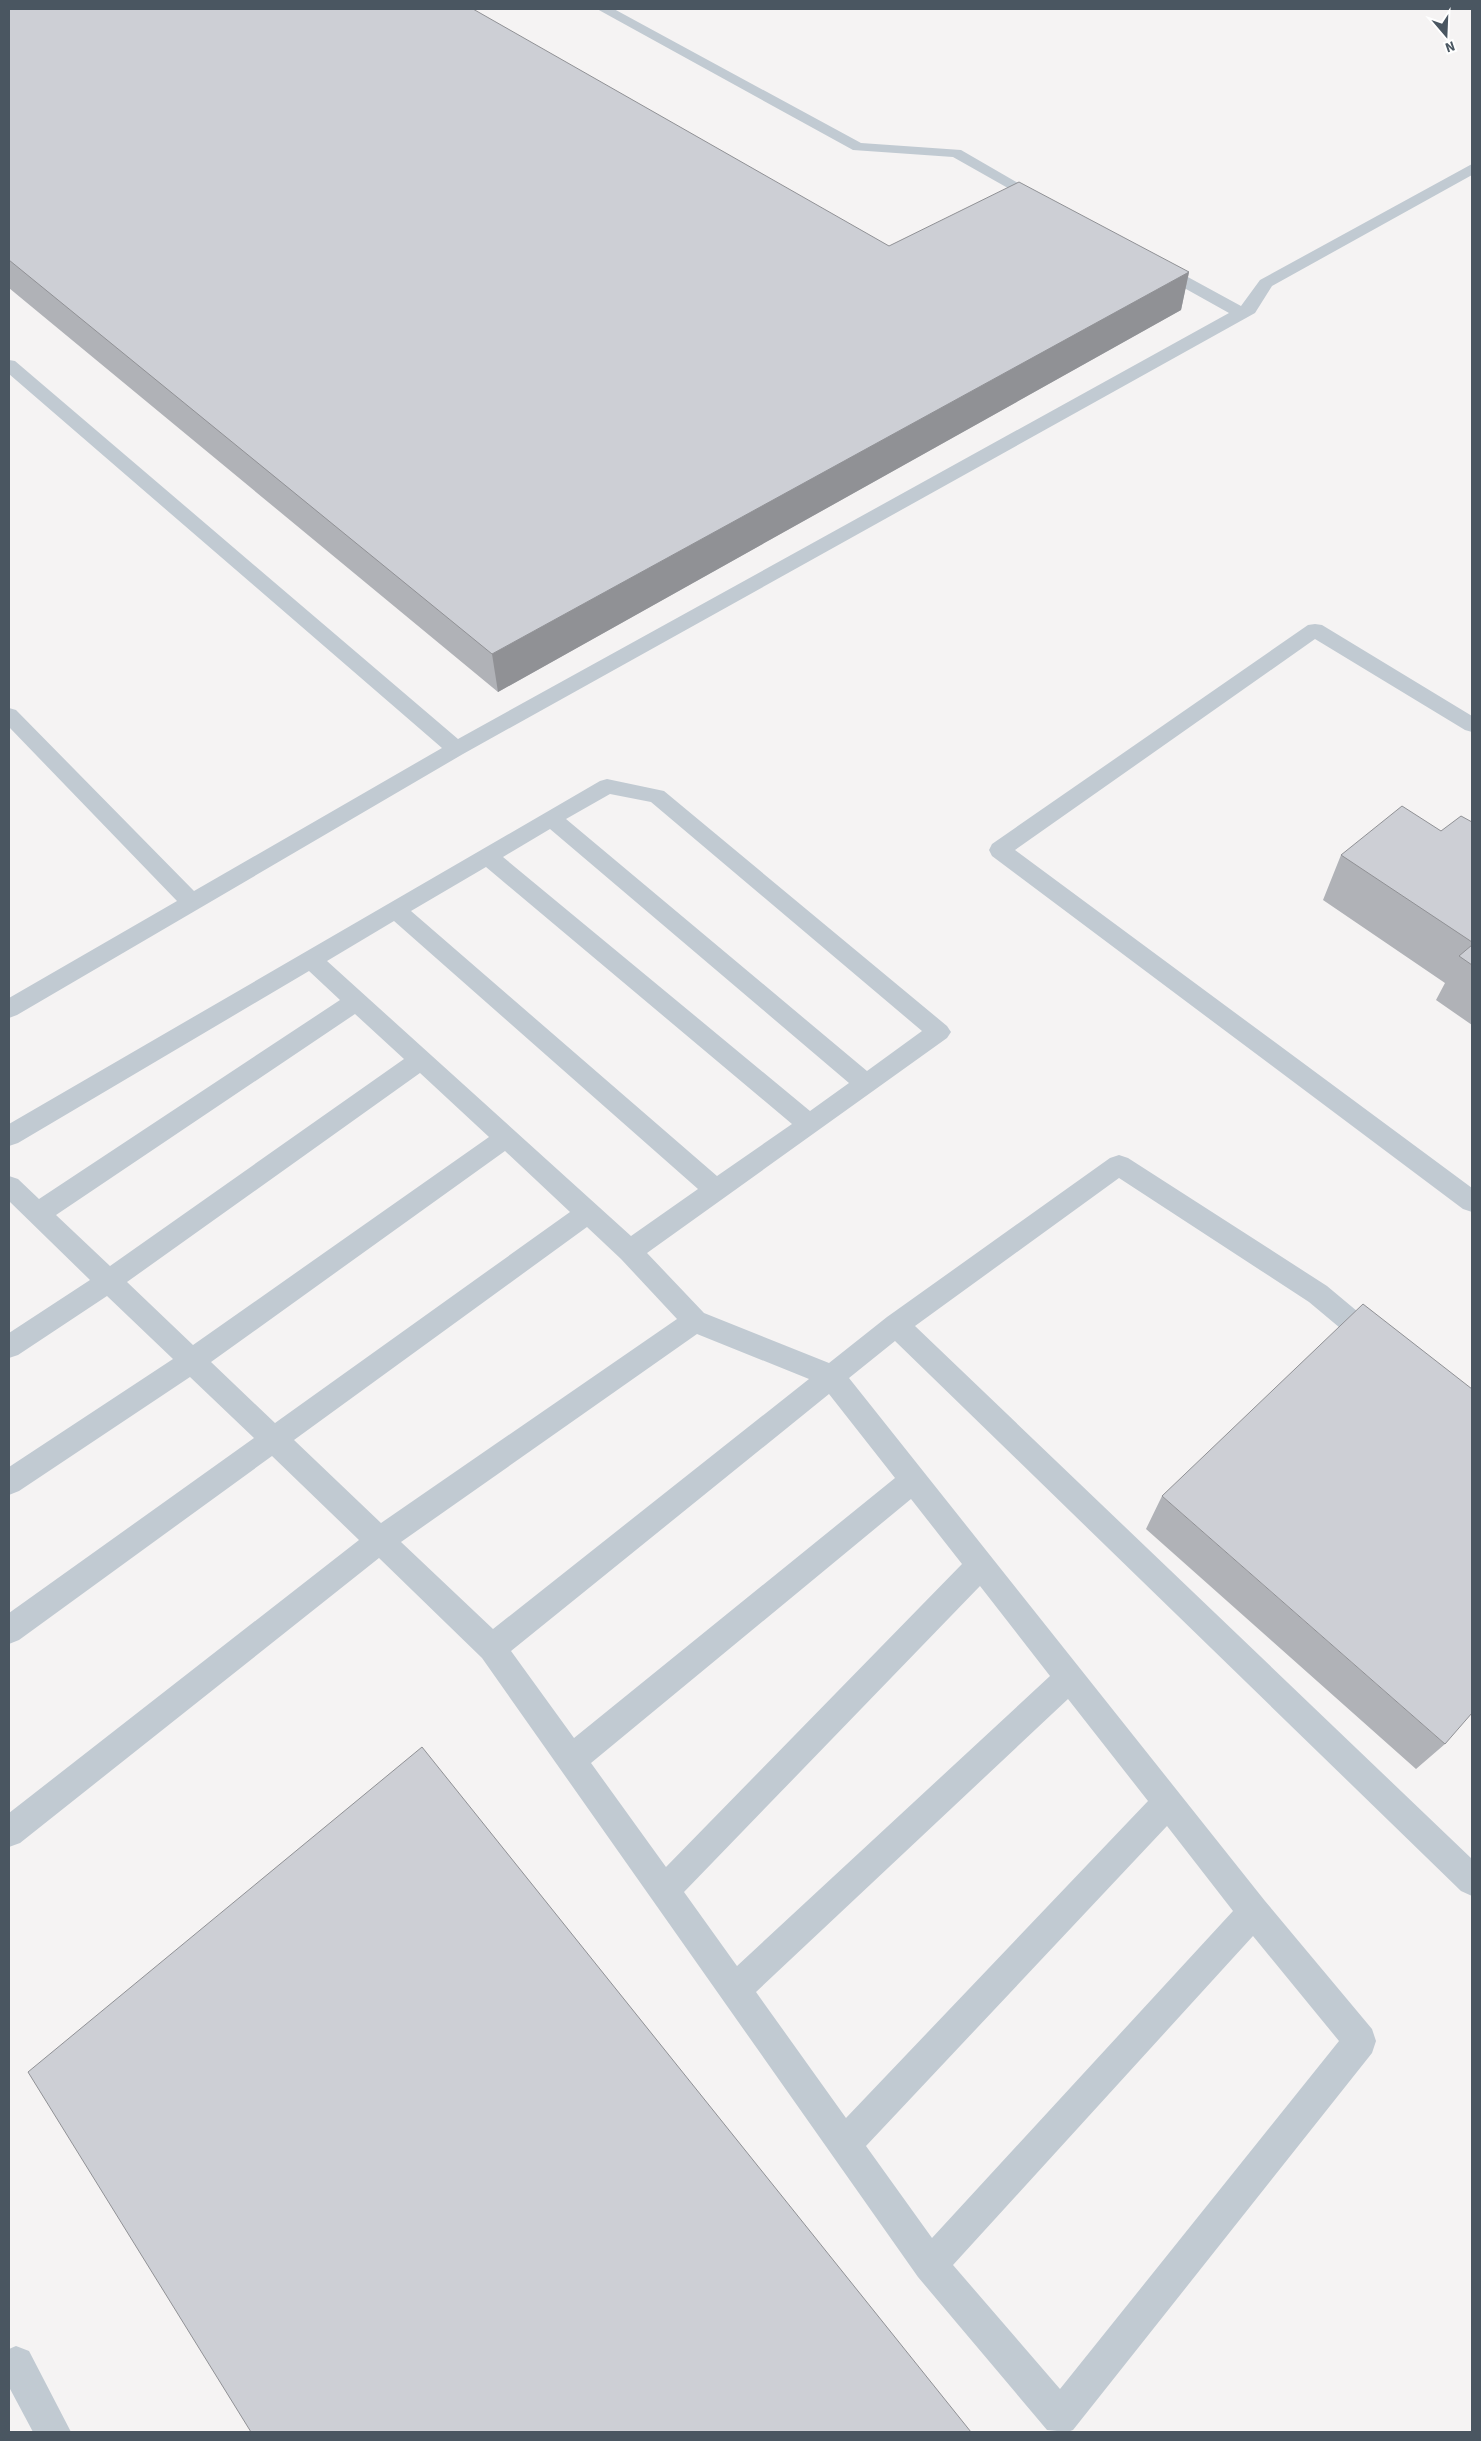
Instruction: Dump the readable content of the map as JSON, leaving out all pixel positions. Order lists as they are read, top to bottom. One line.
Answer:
{"north":"bottom"}
